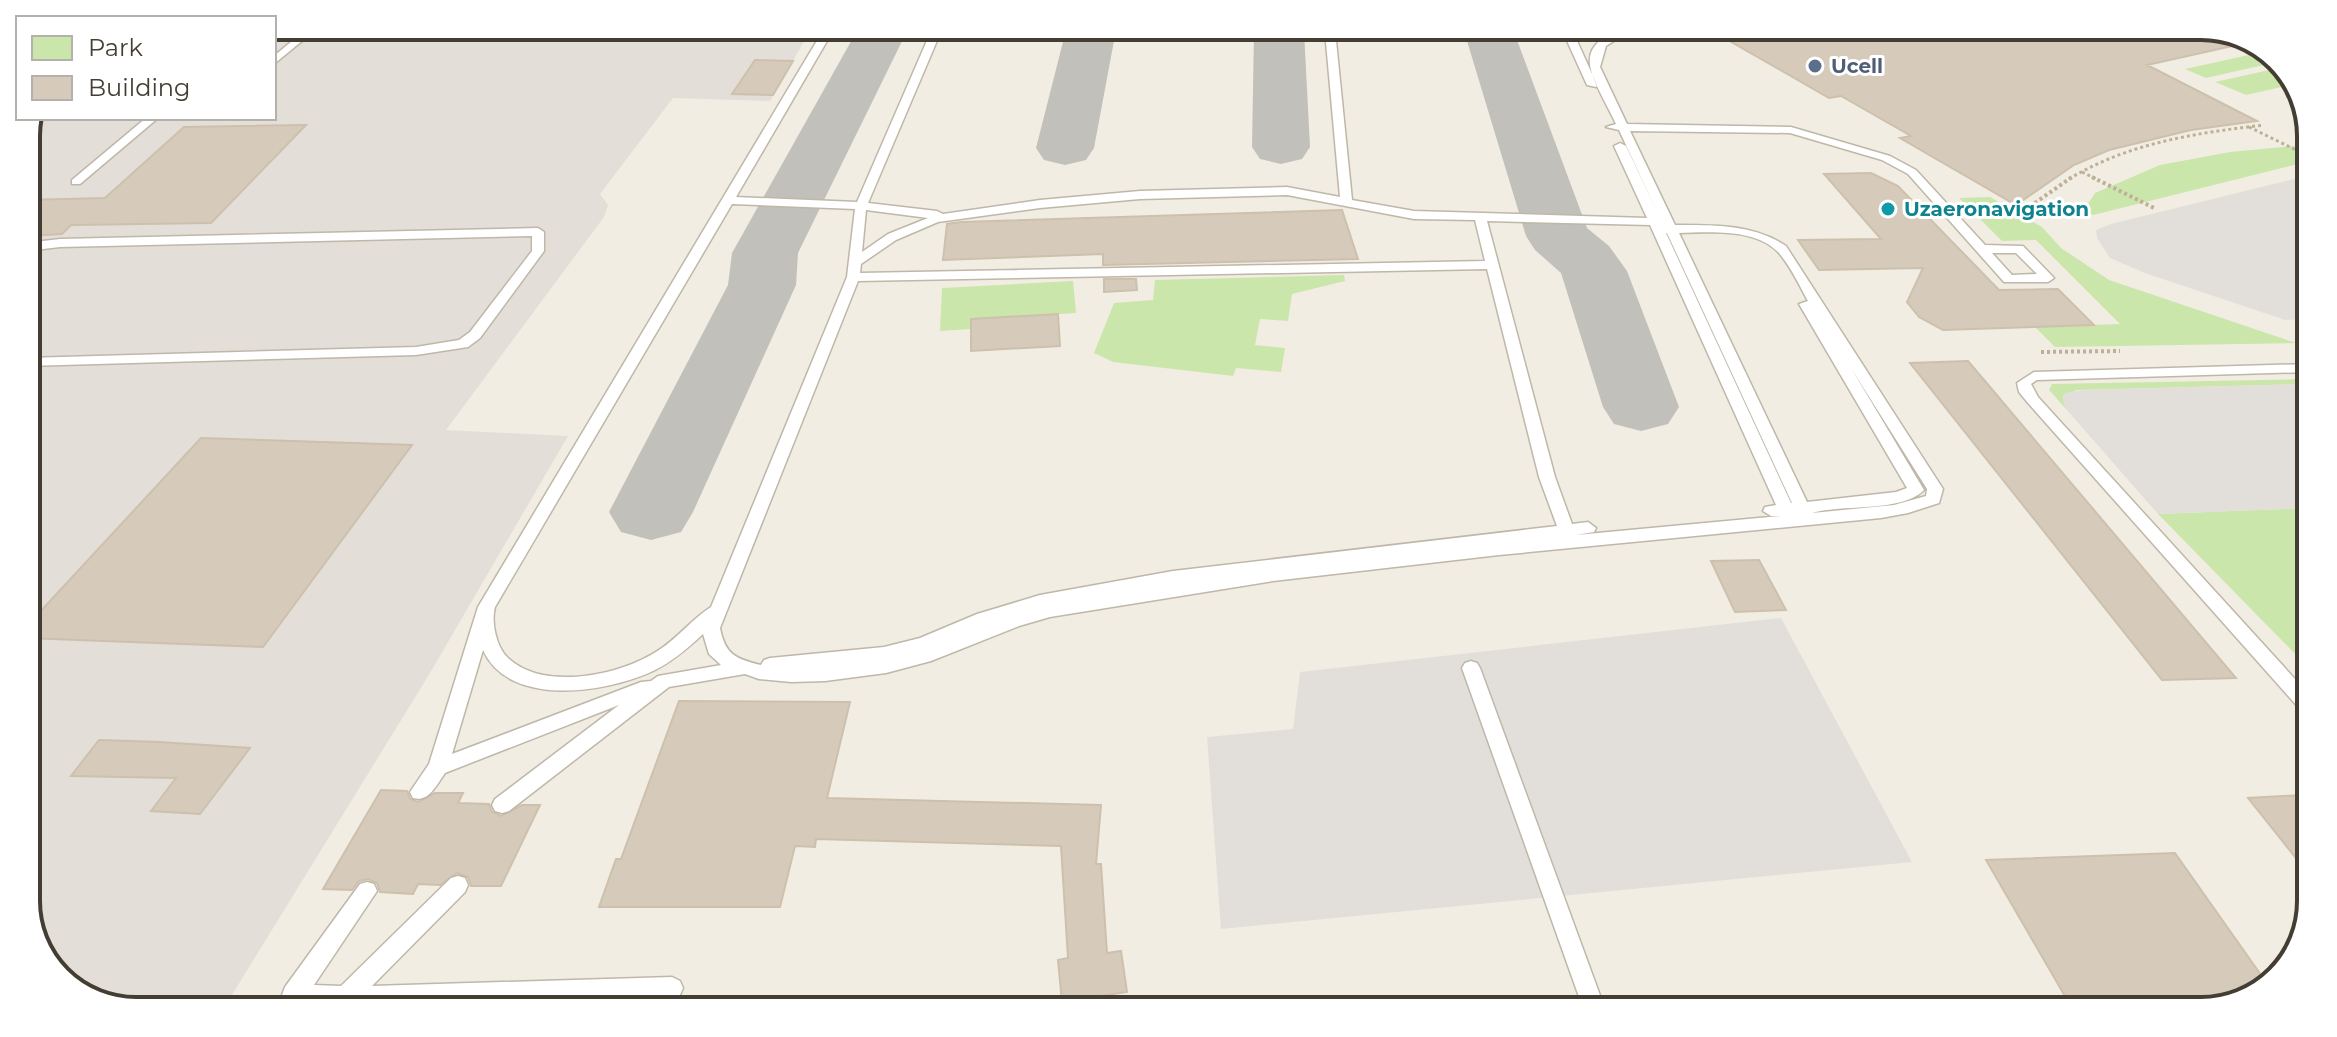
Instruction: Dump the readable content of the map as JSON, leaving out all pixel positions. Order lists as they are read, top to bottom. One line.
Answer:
{"places":["Ucell","Uzaeronavigation"],"legend":["Park","Building"]}
